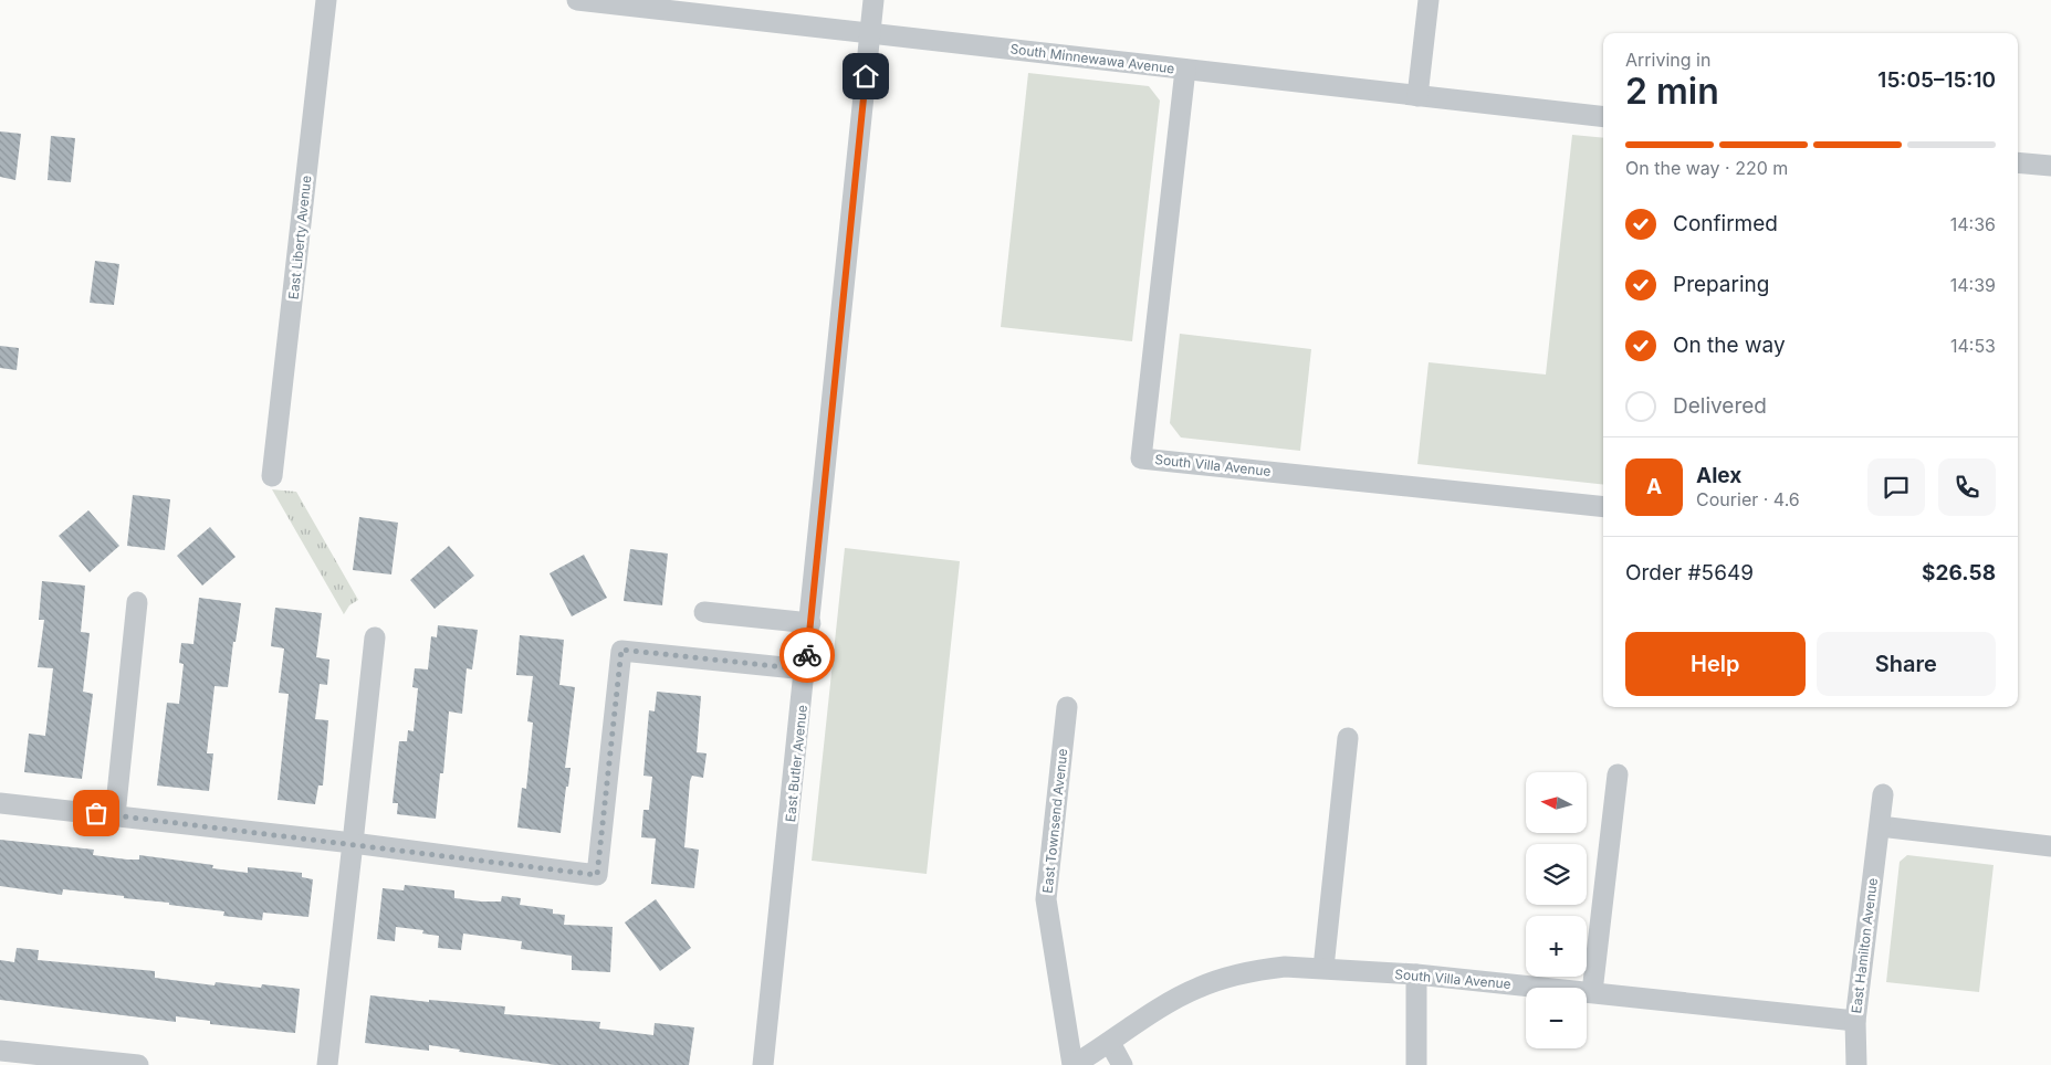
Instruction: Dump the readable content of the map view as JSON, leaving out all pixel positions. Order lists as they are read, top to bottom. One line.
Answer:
{"streets":{"street":["South Minnewawa Avenue","East Liberty Avenue","South Villa Avenue","East Butler Avenue","East Townsend Avenue","East Hamilton Avenue"]},"crossings":[["South Minnewawa Avenue","South Villa Avenue"],["South Minnewawa Avenue","East Butler Avenue"],["South Villa Avenue","East Townsend Avenue"],["South Villa Avenue","East Hamilton Avenue"]],"north":"left","page":{"heading":["2 min","Arriving in","15:05–15:10"],"panel":["Alex","Courier · 4.6","Order #5649","$26.58"],"bar":"On the way · 220 m","list":[["Confirmed","14:36"],["Preparing","14:39"],["On the way","14:53"],"Delivered"],"round":"A","buttons":["Help","Share"],"map_buttons":["+","−"]}}
